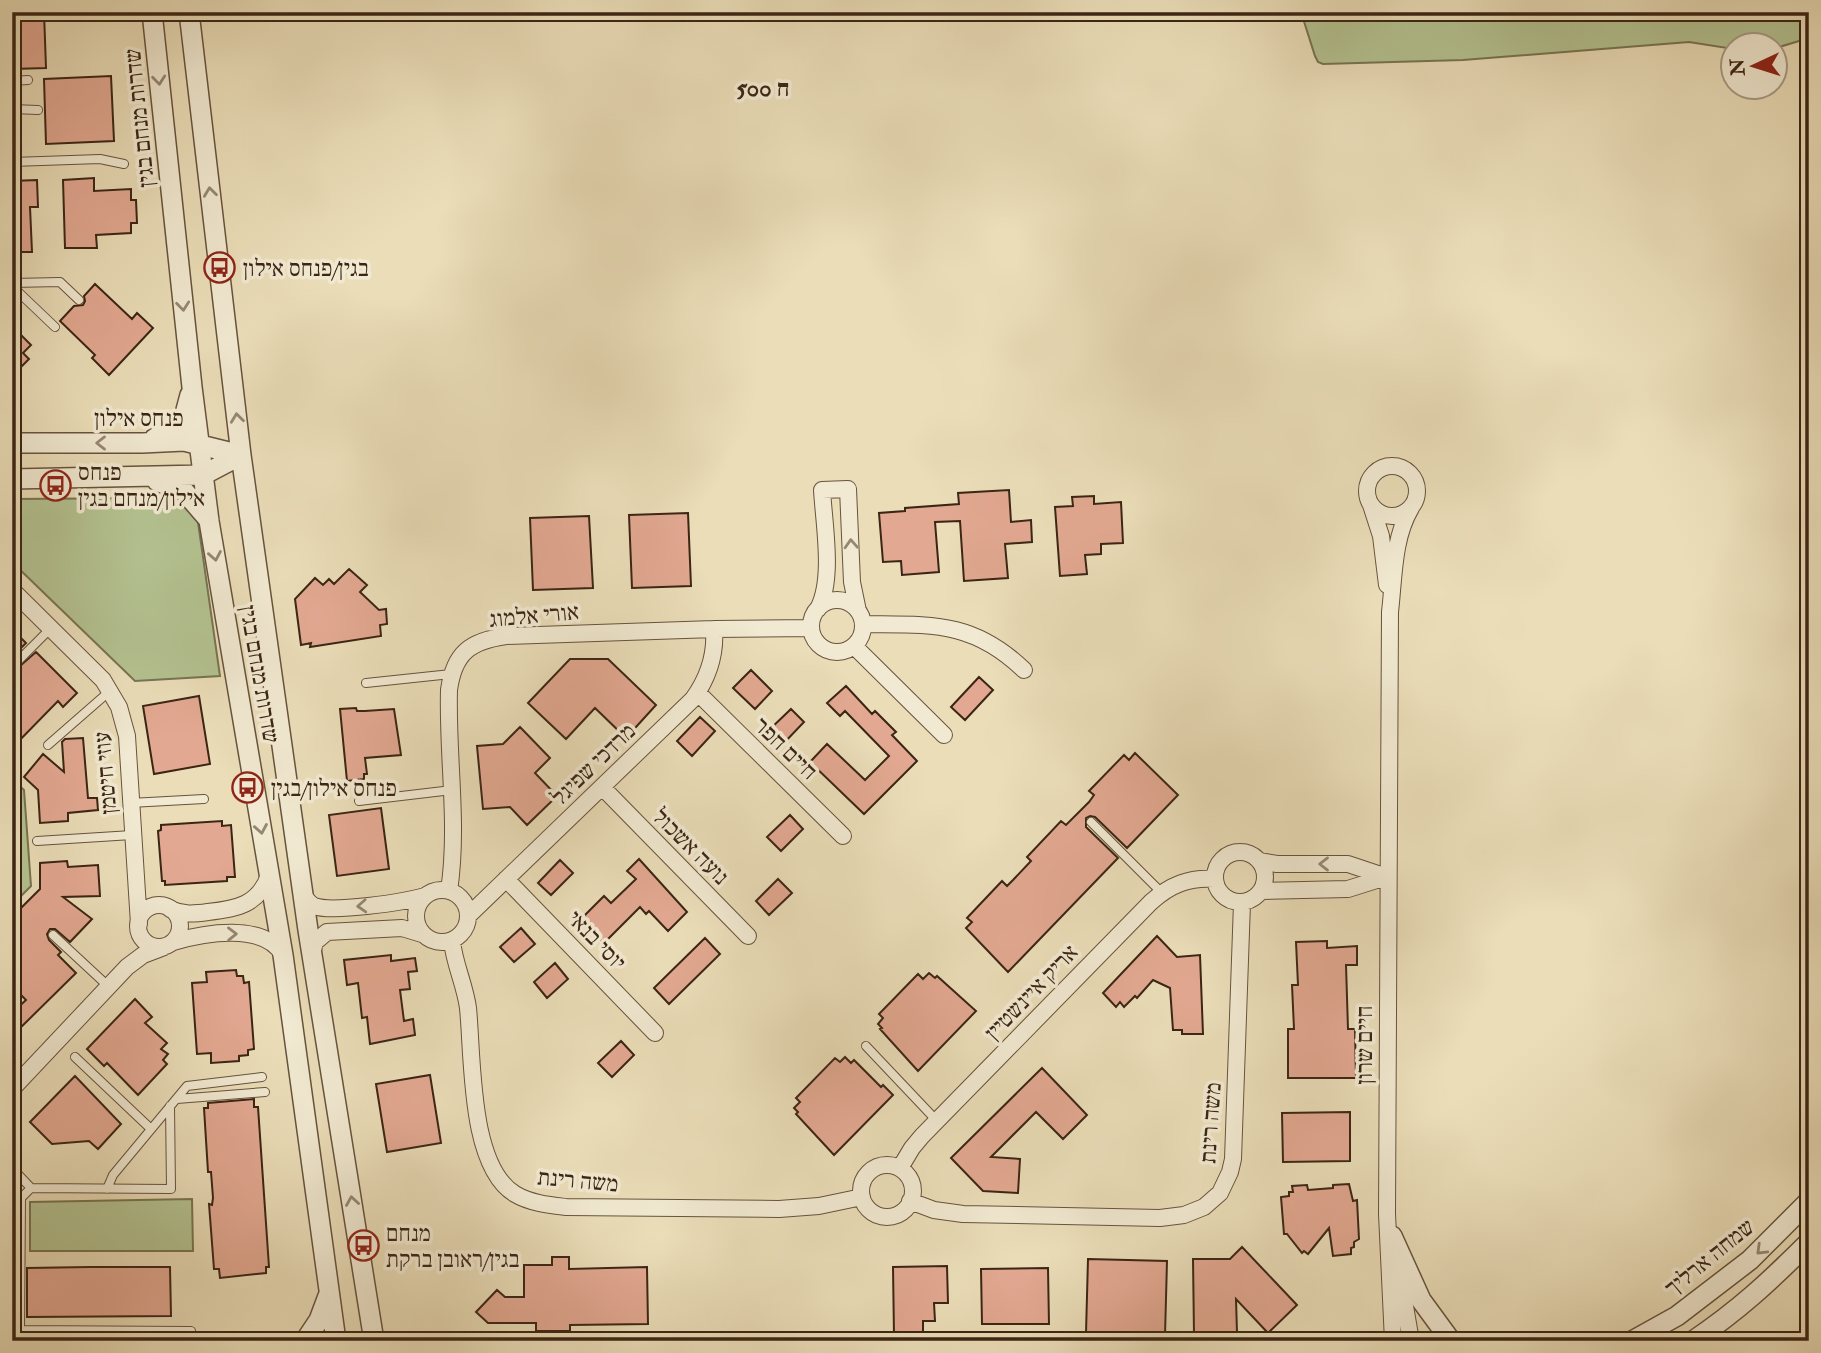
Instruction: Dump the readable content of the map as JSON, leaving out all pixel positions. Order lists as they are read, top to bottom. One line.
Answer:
{"streets":{"street":["שדרות מנחם בגין","פנחס אילון","אורי אלמוג","חיים חפר","מרדכי שפיגל","עוזי חיטמן","נועה אשכול","יוסי בנאי","אריק איינשטיין","חיים שרון","משה רינת","שמחה ארליך"]},"crossings":[["שדרות מנחם בגין","פנחס אילון"],["אורי אלמוג","מרדכי שפיגל"],["אורי אלמוג","משה רינת"],["חיים חפר","מרדכי שפיגל"],["מרדכי שפיגל","נועה אשכול"],["מרדכי שפיגל","יוסי בנאי"],["מרדכי שפיגל","משה רינת"],["אריק איינשטיין","משה רינת"]],"districts":["ח 500"],"places":{"bus stop":["בגין/פנחס אילון","פנחס אילון/מנחם בגין","פנחס אילון/בגין","מנחם בגין/ראובן ברקת"]},"north":"left"}
